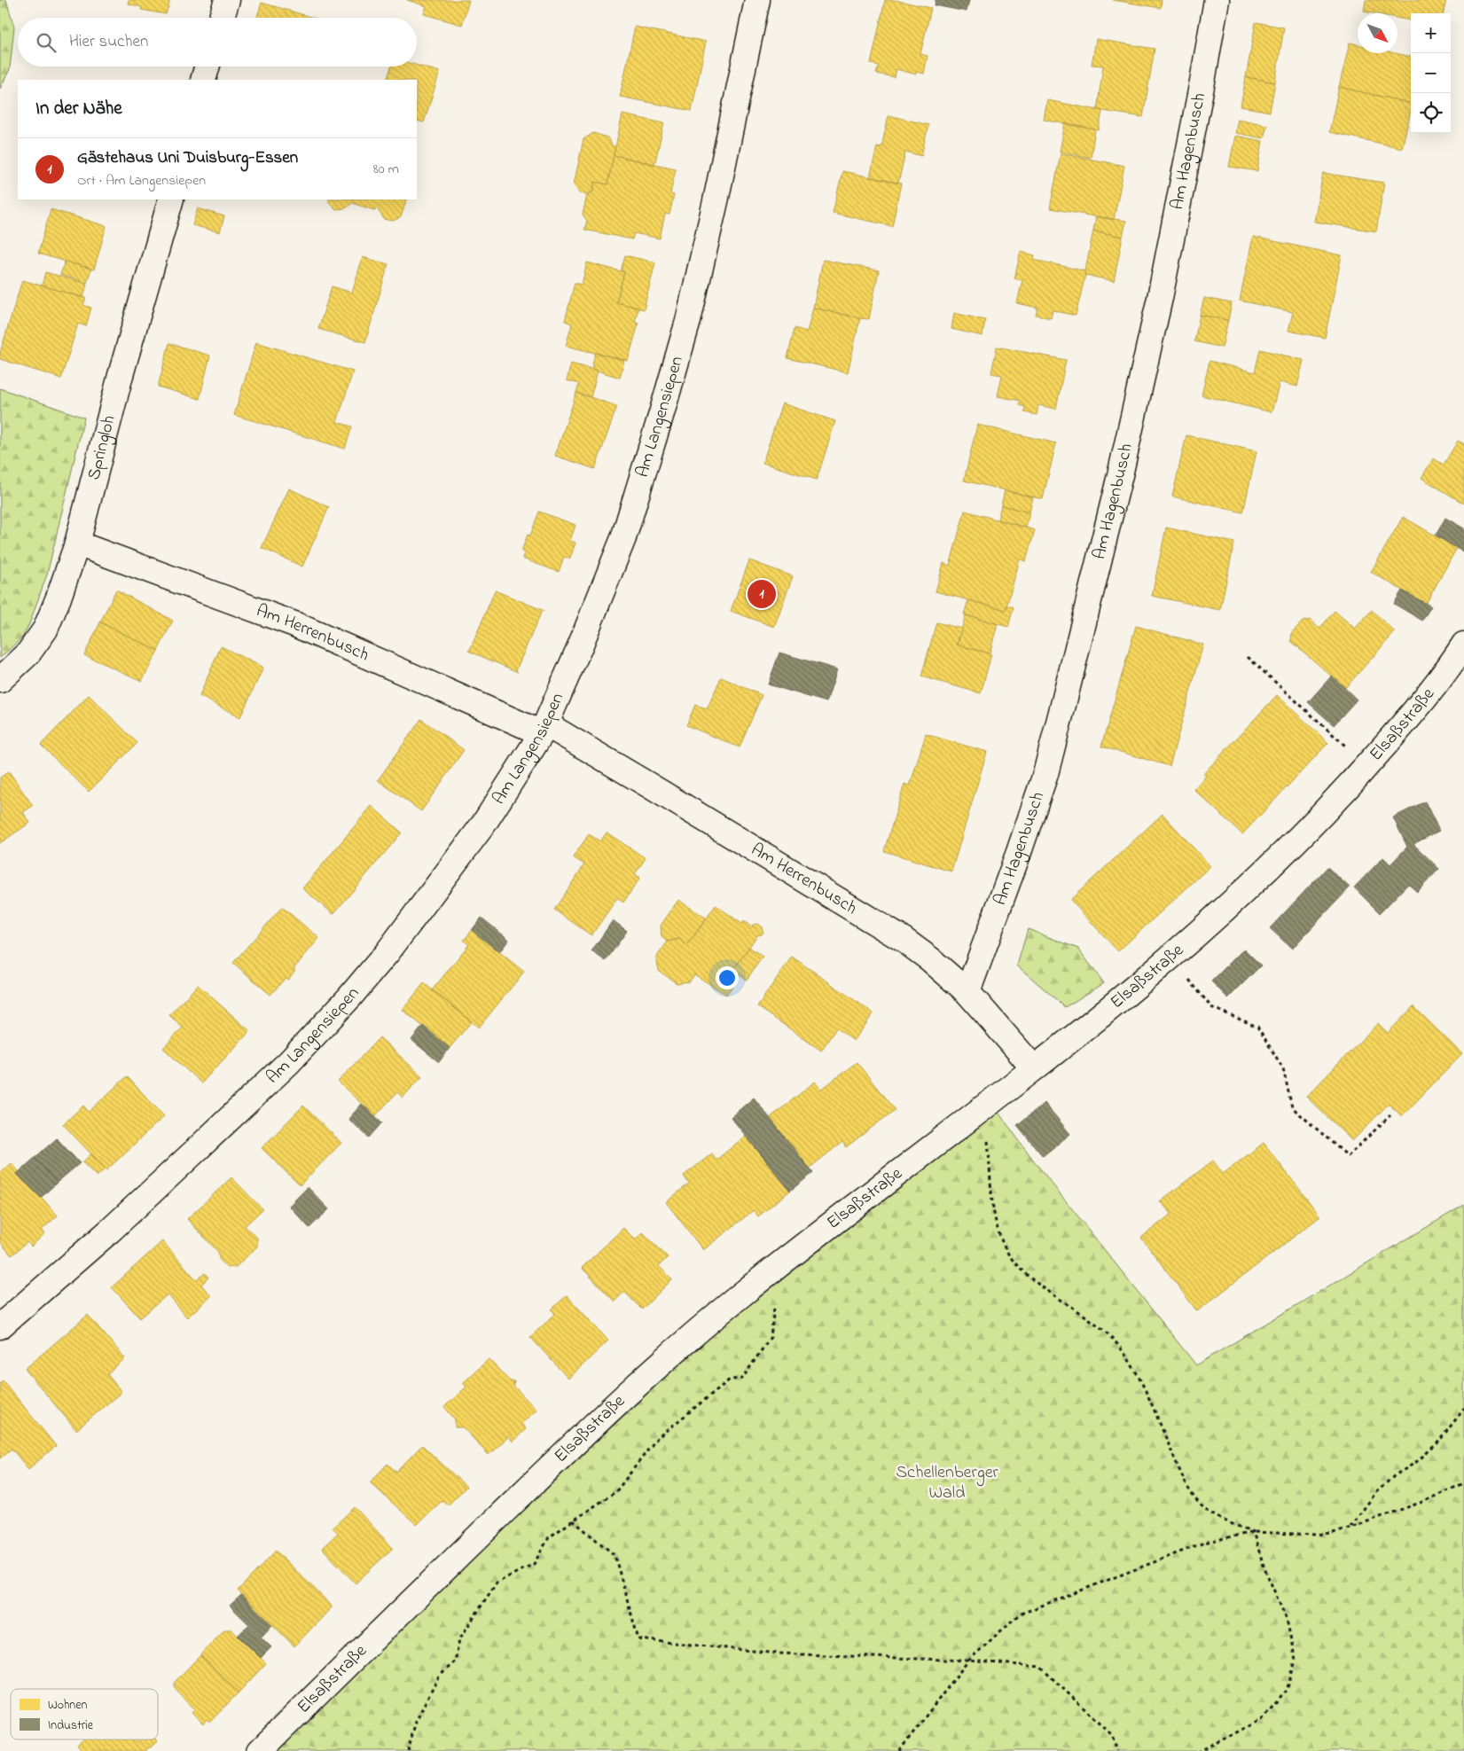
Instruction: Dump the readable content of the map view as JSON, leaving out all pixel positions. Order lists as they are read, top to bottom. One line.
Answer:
{"streets":{"street":["Am Hagenbusch","Am Langensiepen","Springloh","Am Herrenbusch","Elsaßstraße"]},"crossings":[["Am Hagenbusch","Am Herrenbusch"],["Am Langensiepen","Am Herrenbusch"],["Springloh","Am Herrenbusch"],["Am Herrenbusch","Elsaßstraße"]],"parks":["Schellenberger Wald"],"legend":["Wohnen","Industrie"],"north":"bottom right","page":{"map_buttons":["+","−"],"search":"Hier suchen","heading":"In der Nähe","list":[{"mark":"1","name":"Gästehaus Uni Duisburg-Essen","note":"Ort · Am Langensiepen","value":"80 m"}],"pins":"1"}}
